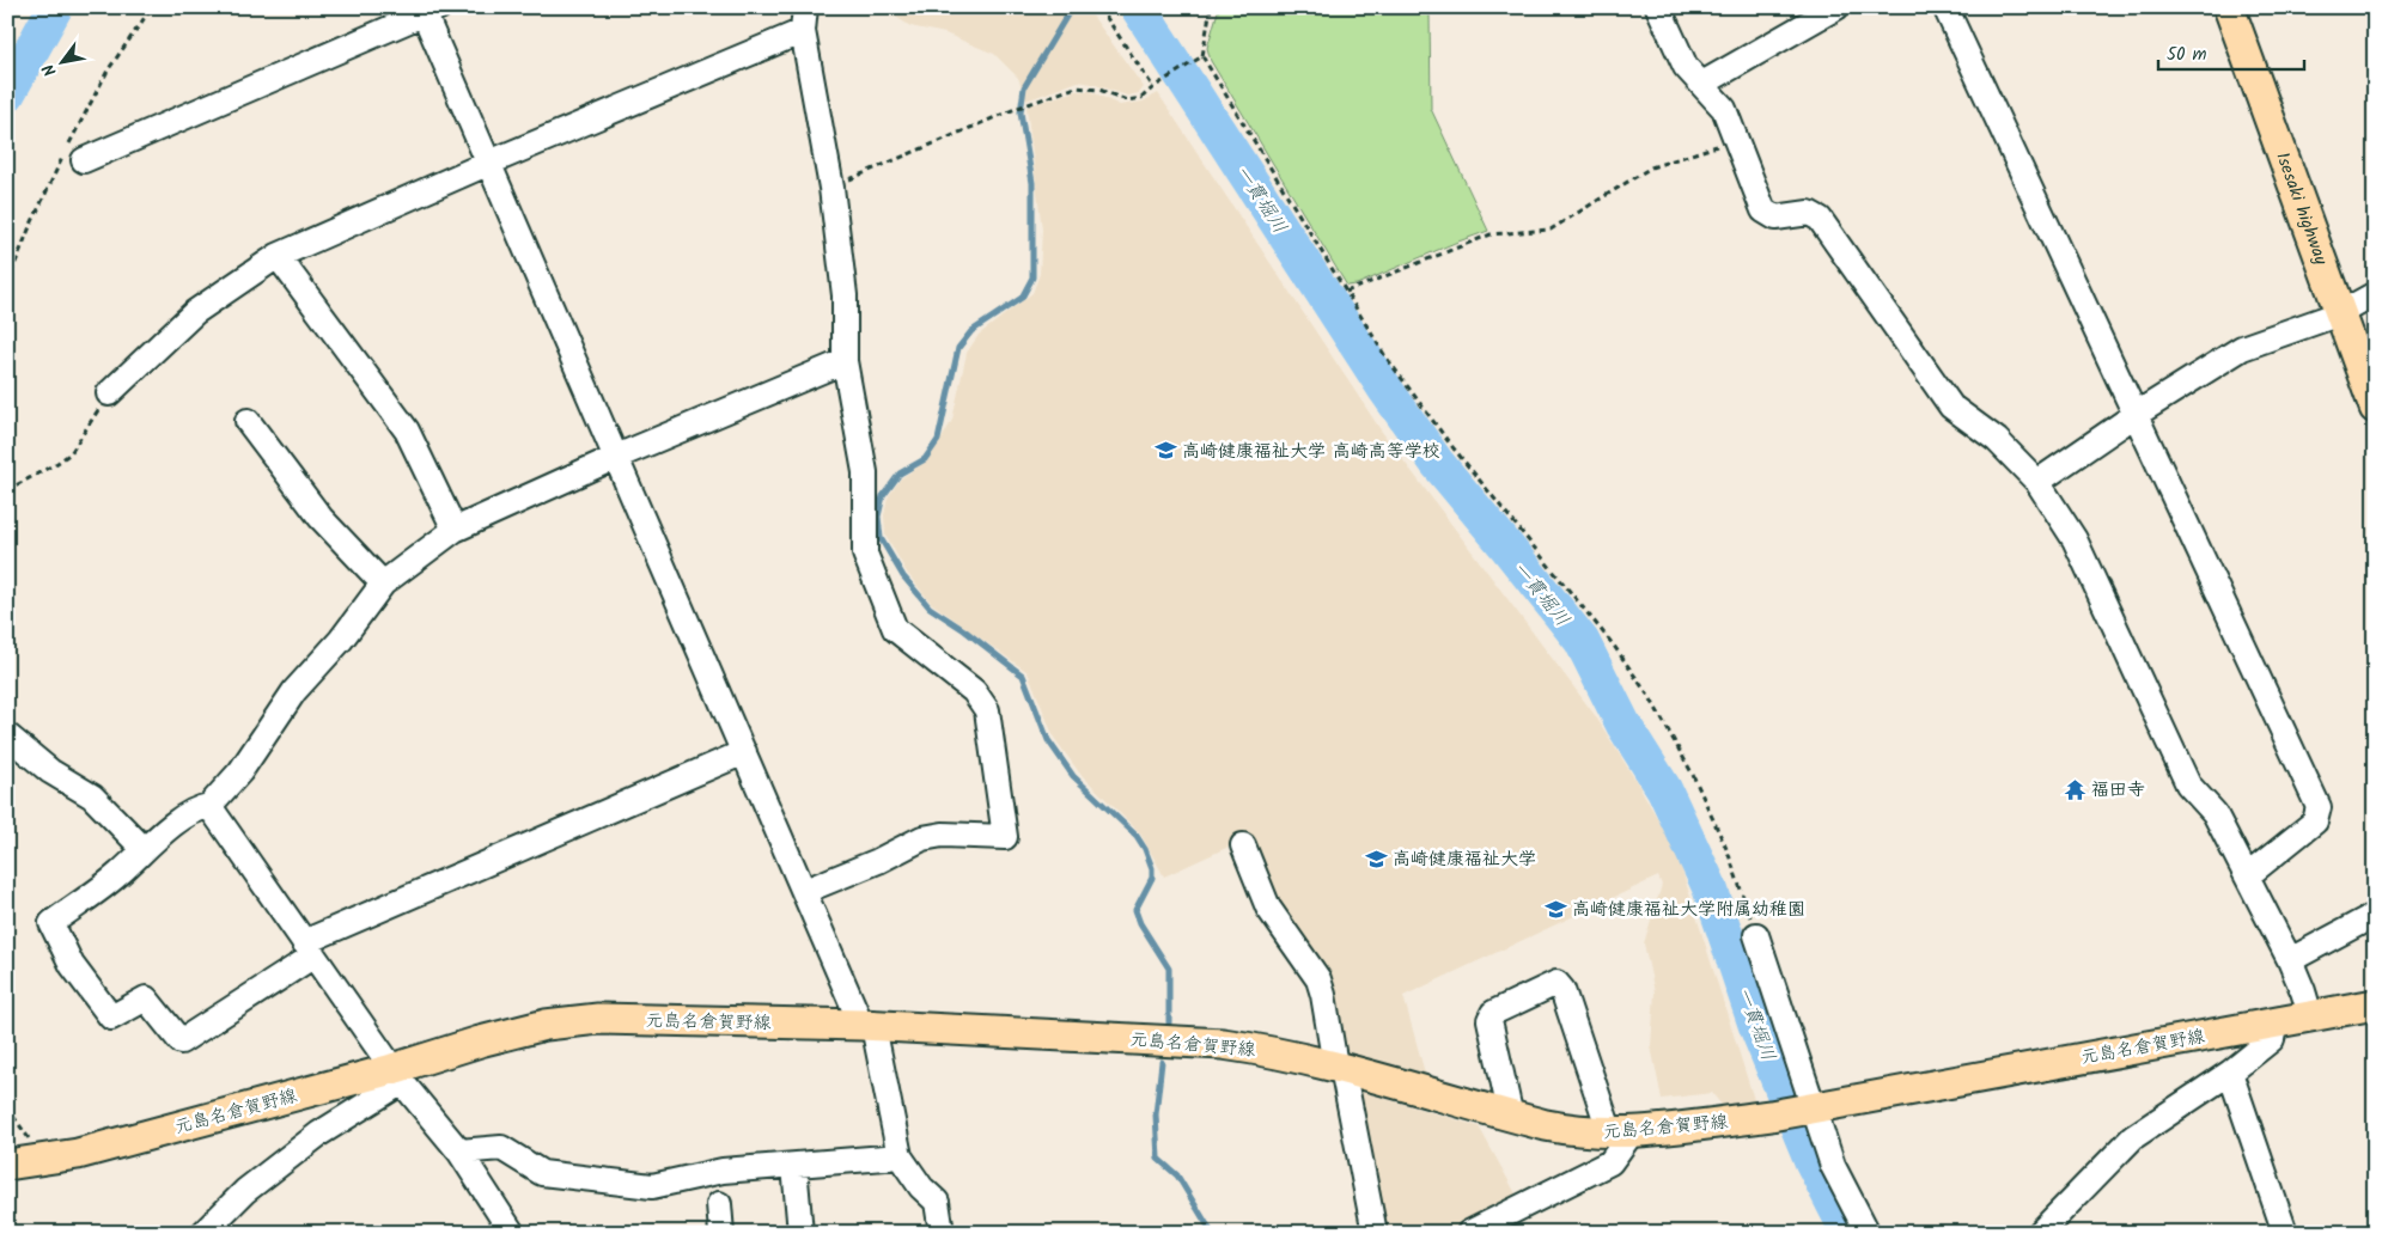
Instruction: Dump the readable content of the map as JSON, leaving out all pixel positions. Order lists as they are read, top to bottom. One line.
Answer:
{"streets":{"main road":["Isesaki highway","元島名倉賀野線"]},"water":["一貫堀川"],"places":{"school or university":["高崎健康福祉大学 高崎高等学校","高崎健康福祉大学","高崎健康福祉大学附属幼稚園"],"temple":["福田寺"]},"scale_bar":"50 m","north":"bottom left"}
